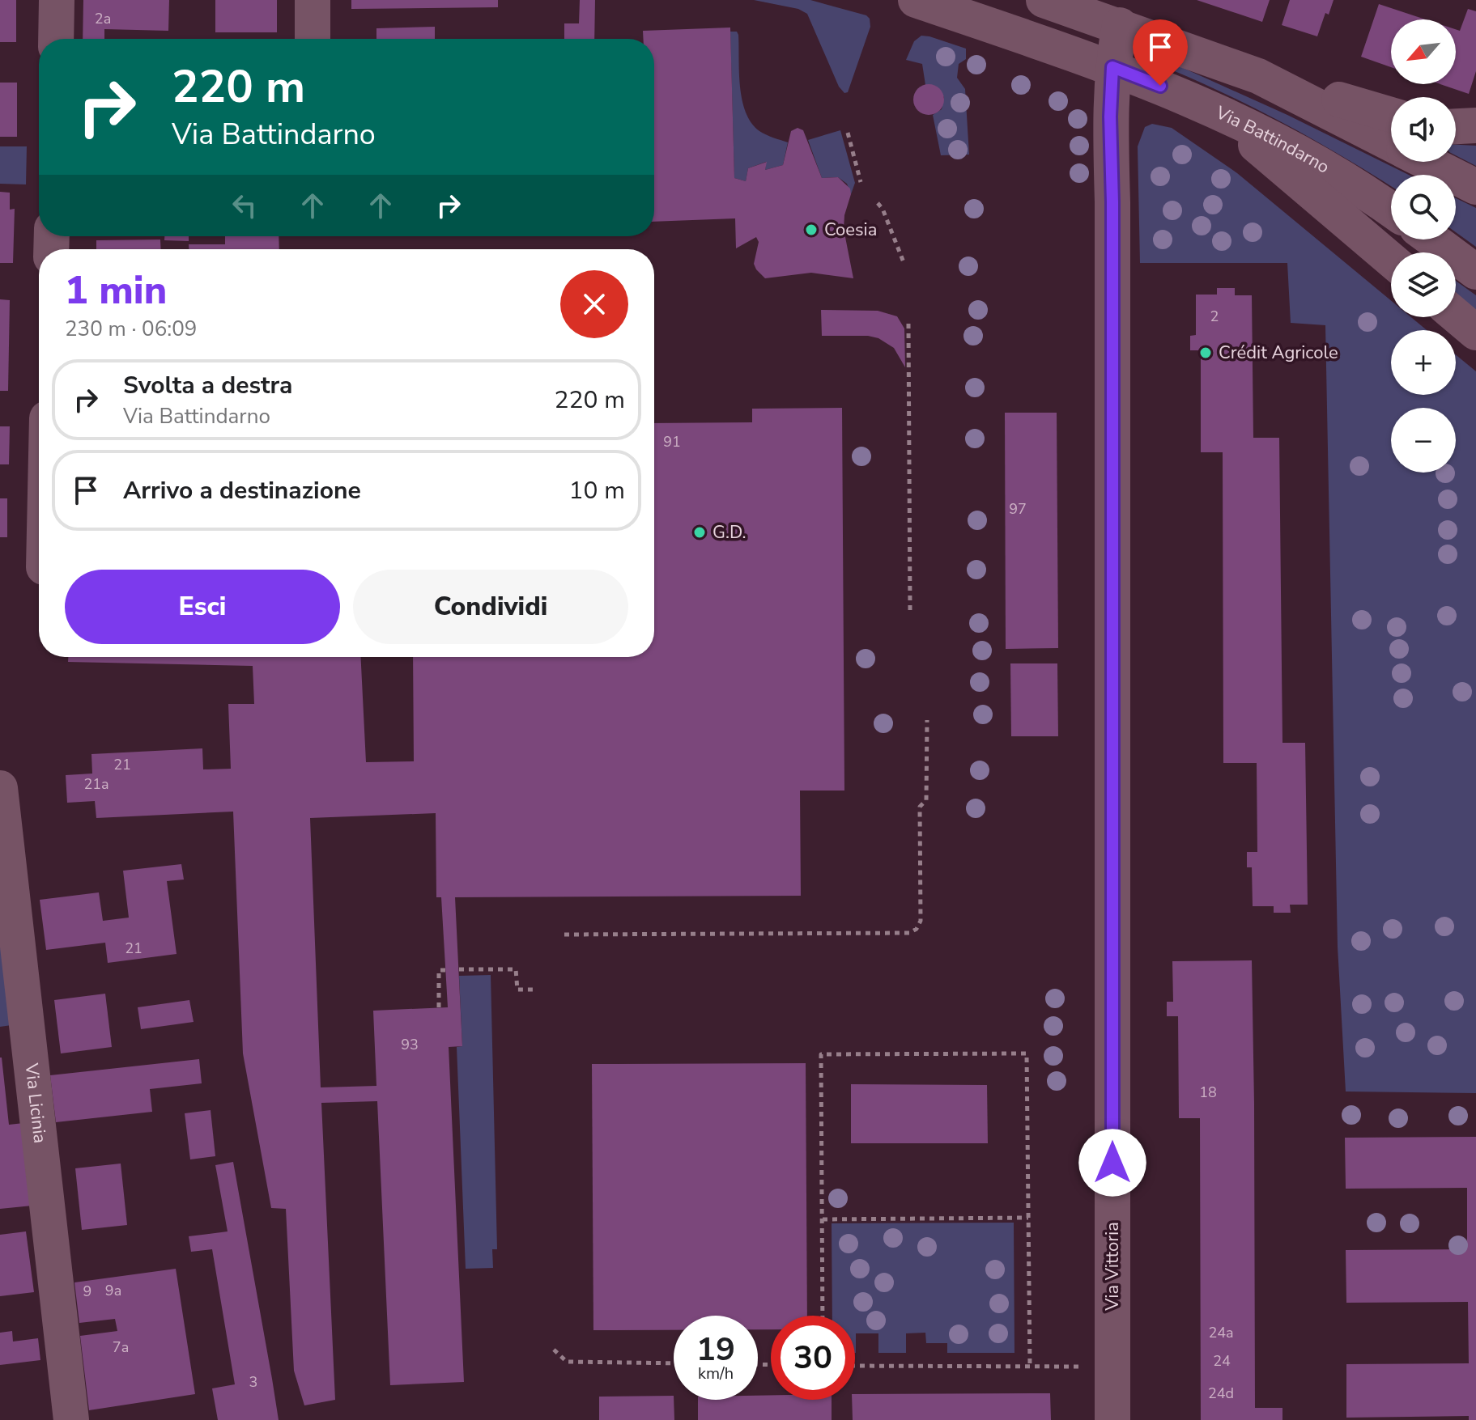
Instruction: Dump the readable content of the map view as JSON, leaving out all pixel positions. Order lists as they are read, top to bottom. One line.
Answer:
{"streets":{"street":["Via Battindarno","Via Licinia","Via Vittoria"]},"crossings":[["Via Battindarno","Via Vittoria"]],"places":["Coesia","Crédit Agricole","G.D."],"house_numbers":["2a","2","91","97","21","21a","21","93","18","9a","9","24a","7a","24","3","24d"],"north":"bottom left","page":{"map_buttons":["+","−"],"turn":["220 m","Via Battindarno"],"heading":["1 min","230 m · 06:09"],"list":[{"name":"Svolta a destra","note":"Via Battindarno","value":"220 m"},{"name":"Arrivo a destinazione","value":"10 m"}],"buttons":["Esci","Condividi"],"speed":"19 km/h","limit":"30"}}
